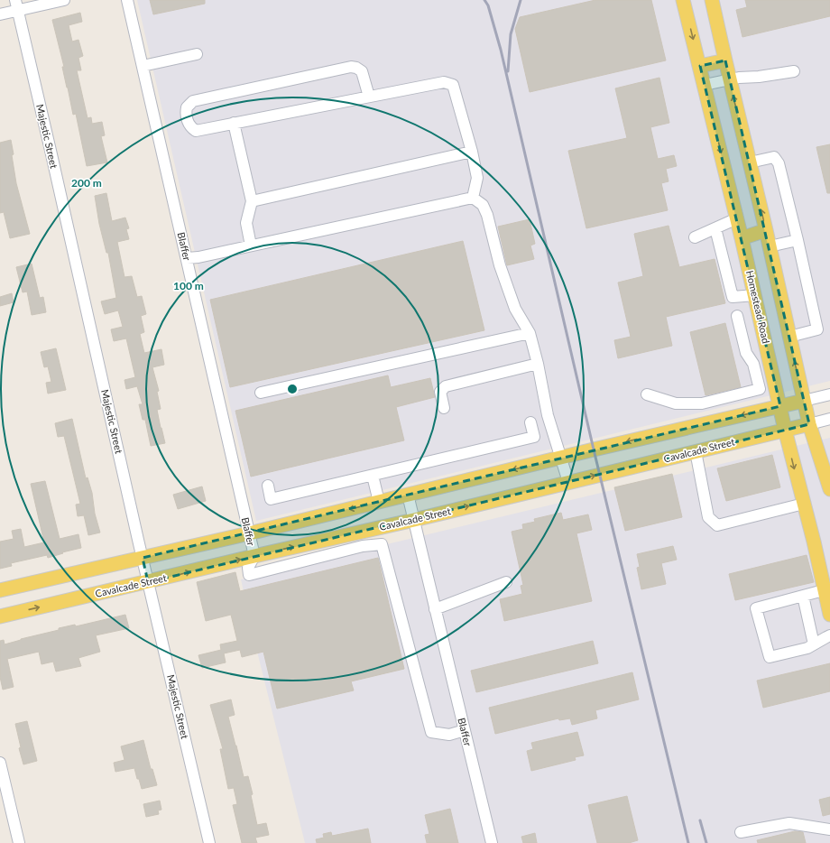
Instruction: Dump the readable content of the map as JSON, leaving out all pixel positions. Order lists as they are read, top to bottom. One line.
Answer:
{"streets":{"main road":["Homestead Road","Cavalcade Street"],"street":["Majestic Street","Blaffer"]},"crossings":[["Majestic Street","Cavalcade Street"],["Blaffer","Cavalcade Street"],["Homestead Road","Cavalcade Street"]],"rings":["200 m","100 m"]}
